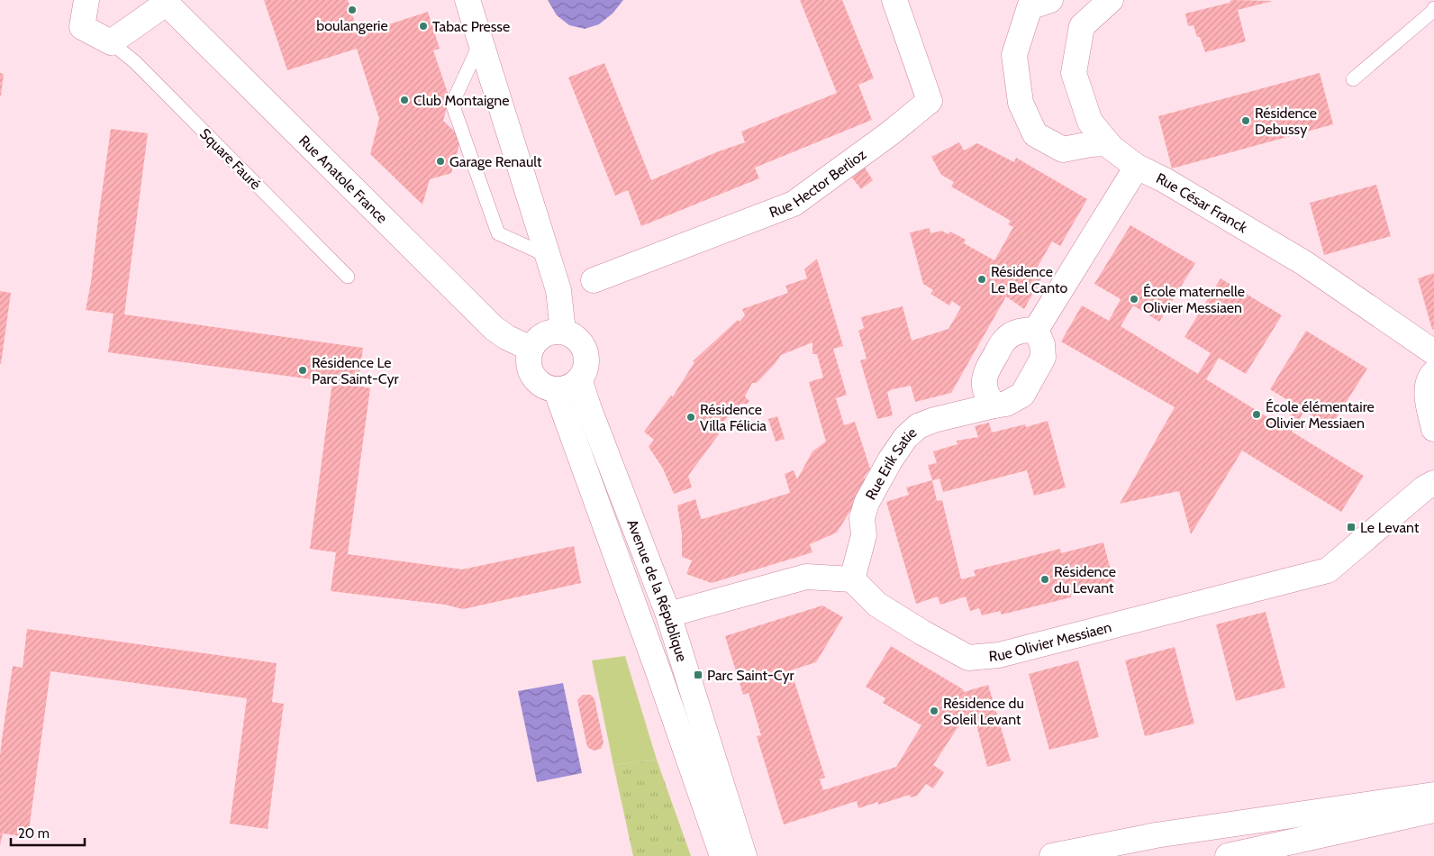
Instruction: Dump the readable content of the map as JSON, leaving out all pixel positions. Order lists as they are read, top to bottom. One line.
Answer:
{"streets":{"main road":["Rue Anatole France","Rue Hector Berlioz","Rue César Franck","Rue Erik Satie","Avenue de la République","Rue Olivier Messiaen"],"lane":["Square Fauré"]},"crossings":[["Rue Anatole France","Avenue de la République"],["Rue Erik Satie","Rue Olivier Messiaen"]],"places":{"other":["boulangerie","Tabac Presse","Club Montaigne","Résidence Debussy","Garage Renault","Résidence Le Bel Canto","École maternelle Olivier Messiaen","Résidence Le Parc Saint-Cyr","École élémentaire Olivier Messiaen","Résidence Villa Félicia","Résidence du Levant","Résidence du Soleil Levant"],"transit":["Le Levant","Parc Saint-Cyr"]},"scale_bar":"20 m"}
